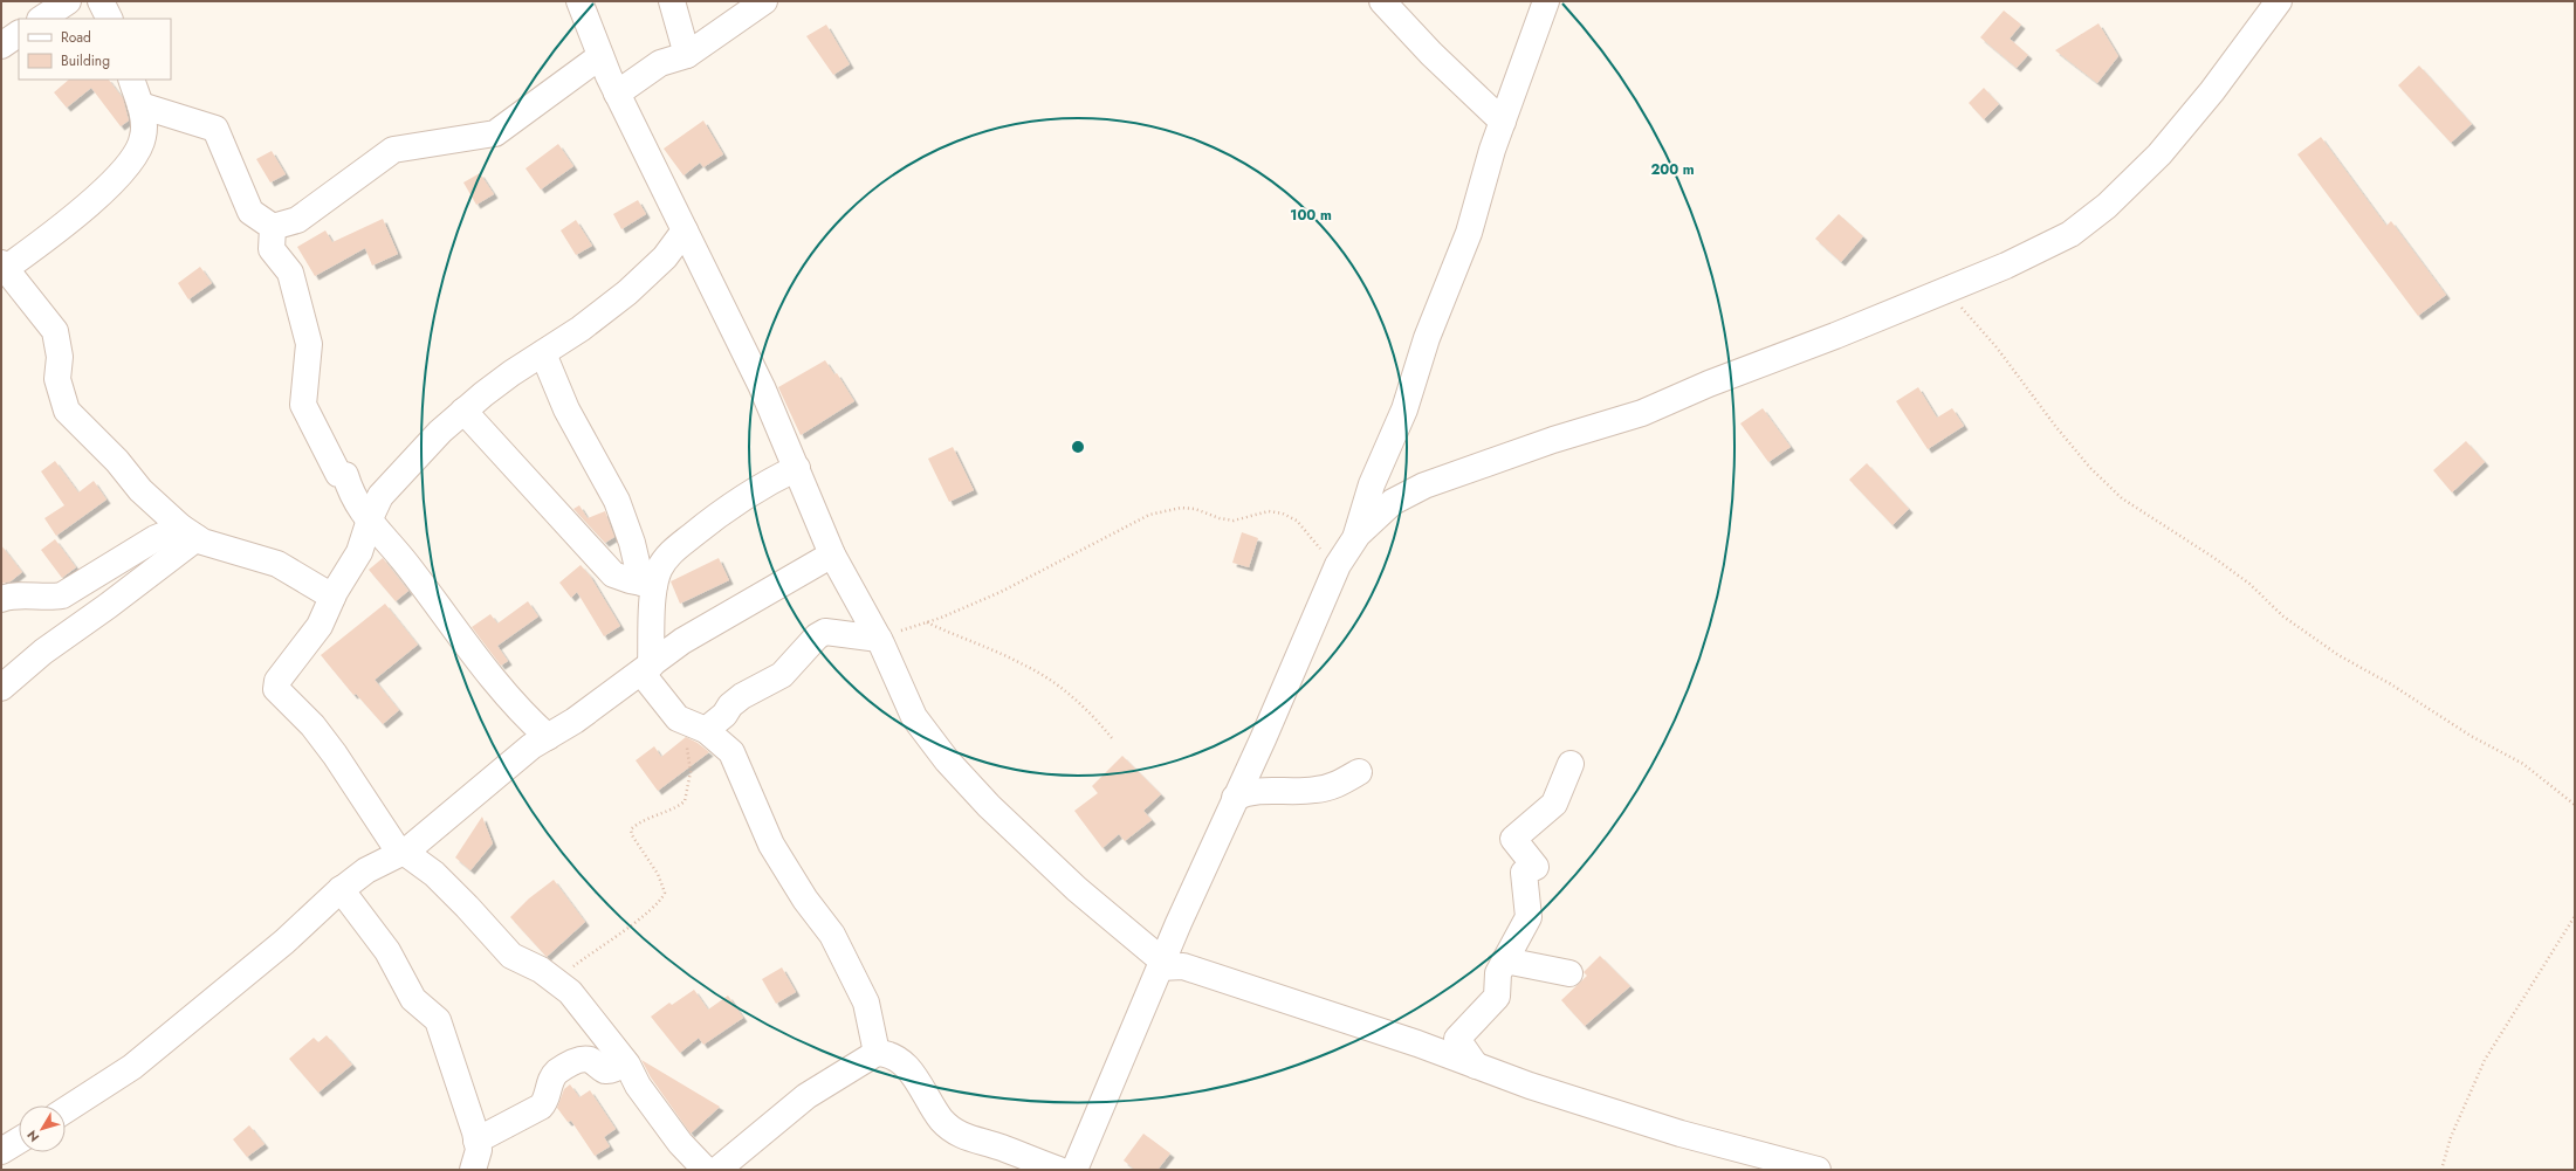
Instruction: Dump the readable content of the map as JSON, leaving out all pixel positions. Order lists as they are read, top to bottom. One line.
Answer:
{"legend":["Road","Building"],"north":"bottom left","rings":["200 m","100 m"]}
